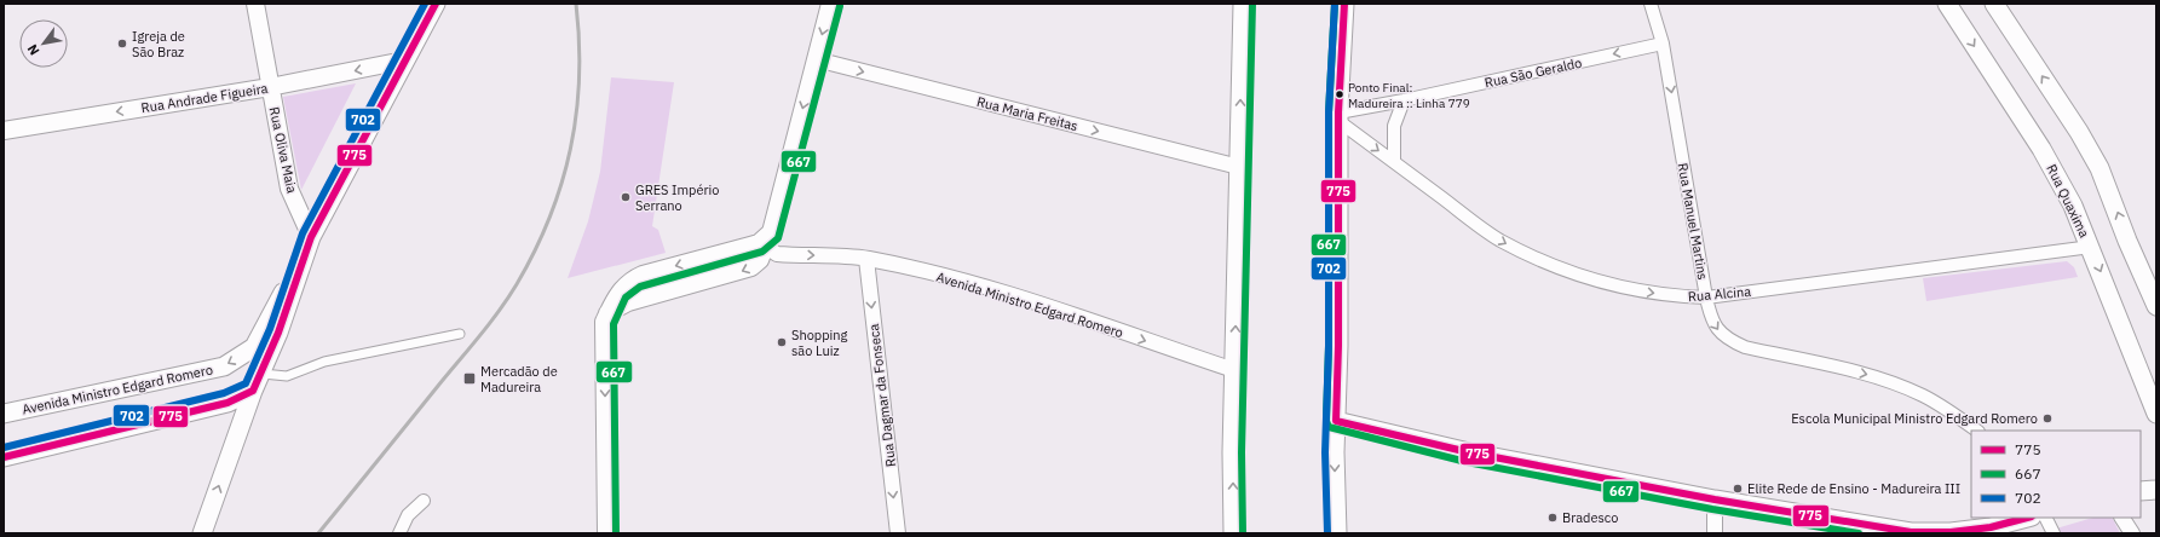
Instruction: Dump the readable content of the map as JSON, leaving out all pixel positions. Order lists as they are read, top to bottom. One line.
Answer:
{"streets":{"main road":["Rua Andrade Figueira","Rua Oliva Maia","Rua Quaxima","Avenida Ministro Edgard Romero"],"street":["Rua São Geraldo","Rua Maria Freitas","Rua Manuel Martins","Rua Alcina","Rua Dagmar da Fonseca"]},"crossings":[["Rua São Geraldo","Rua Manuel Martins"],["Rua São Geraldo","Rua Alcina"],["Rua Andrade Figueira","Rua Oliva Maia"],["Rua Quaxima","Rua Alcina"],["Rua Manuel Martins","Rua Alcina"],["Avenida Ministro Edgard Romero","Rua Dagmar da Fonseca"]],"one_way":["Rua São Geraldo","Rua Andrade Figueira","Rua Maria Freitas","Rua Manuel Martins","Rua Alcina","Rua Dagmar da Fonseca"],"places":{"other":["Igreja de São Braz","Ponto Final: Madureira :: Linha 779","GRES Império Serrano","Shopping são Luiz","Escola Municipal Ministro Edgard Romero","Elite Rede de Ensino - Madureira III","Bradesco"],"transit":["Mercadão de Madureira"]},"lines":["transit line 775","transit line 667","transit line 702"],"legend":["775","667","702"],"north":"bottom left"}
